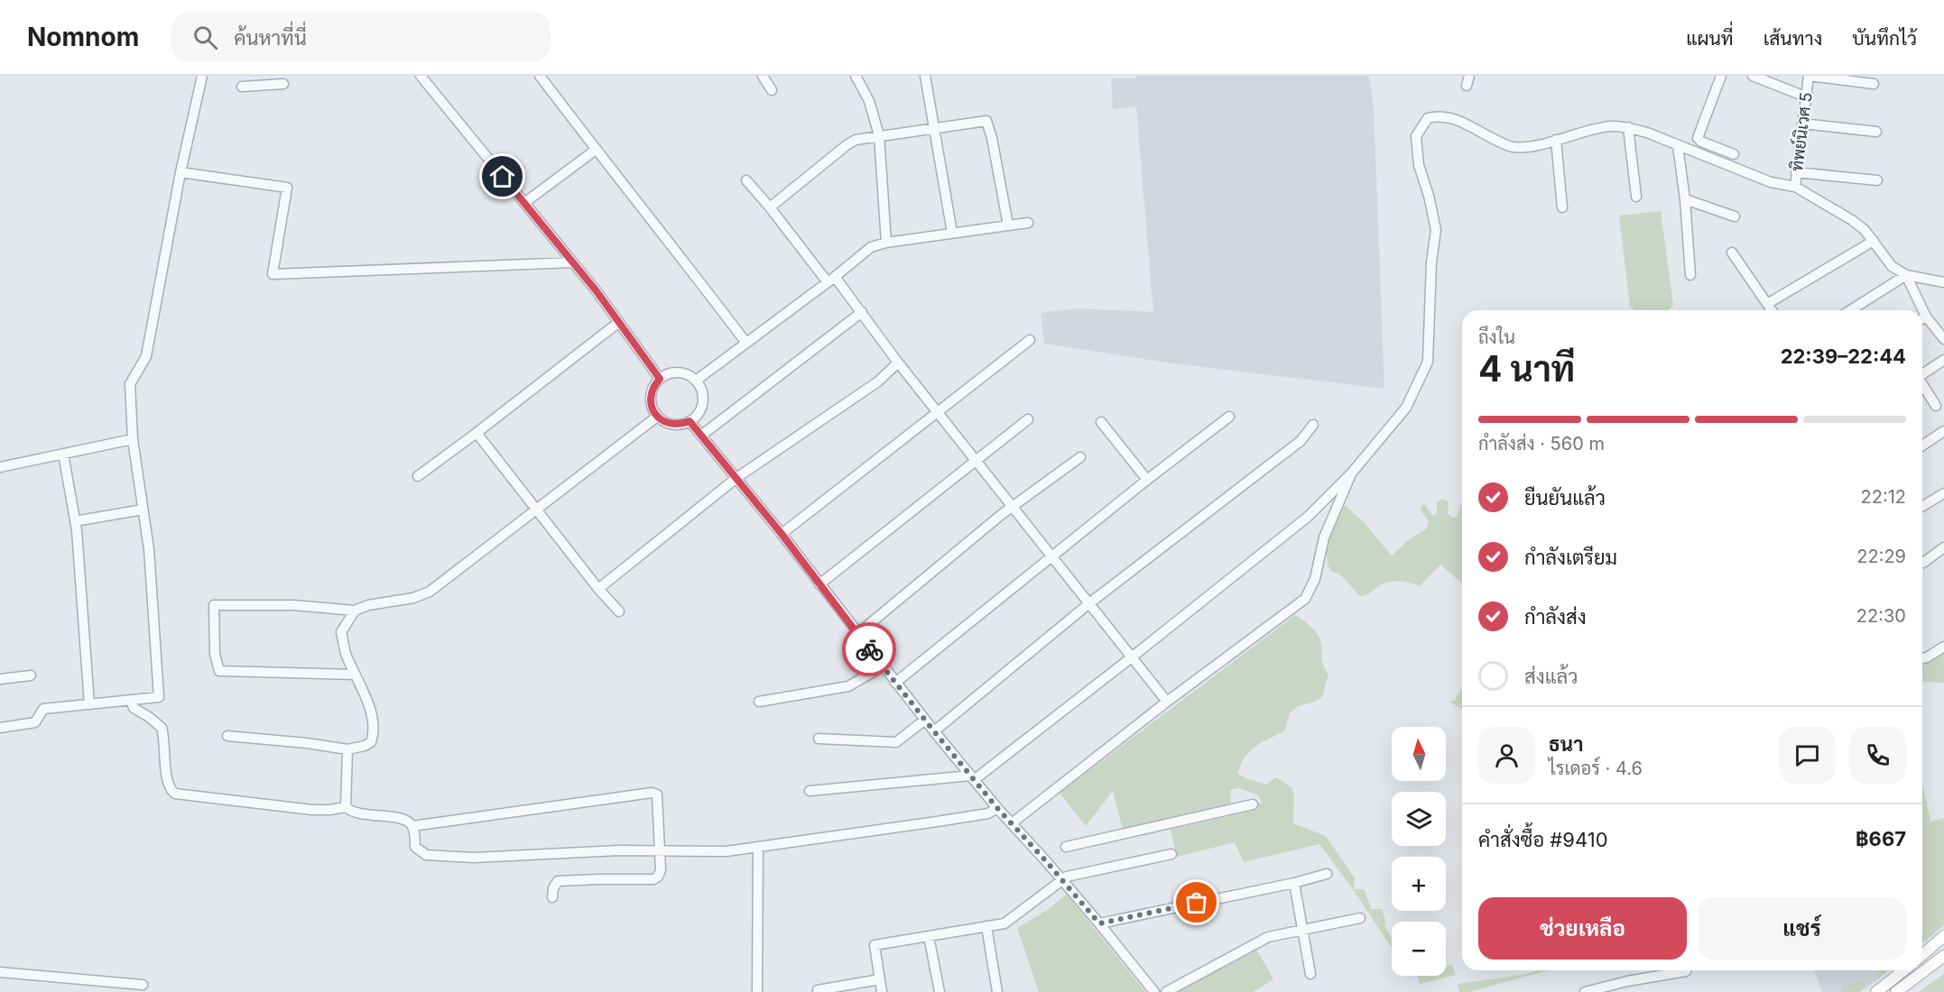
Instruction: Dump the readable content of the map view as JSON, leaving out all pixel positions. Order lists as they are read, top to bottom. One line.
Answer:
{"streets":{"street":["ทิพย์นิเวศ 5"]},"north":"top","page":{"header":"Nomnom","search":"ค้นหาที่นี่","nav":["แผนที่","เส้นทาง","บันทึกไว้"],"heading":["4 นาที","ถึงใน","22:39–22:44"],"panel":["ธนา","ไรเดอร์ · 4.6","คำสั่งซื้อ #9410","฿667"],"bar":"กำลังส่ง · 560 m","list":[["ยืนยันแล้ว","22:12"],["กำลังเตรียม","22:29"],["กำลังส่ง","22:30"],"ส่งแล้ว"],"map_buttons":["+","−"],"buttons":["ช่วยเหลือ","แชร์"]}}
